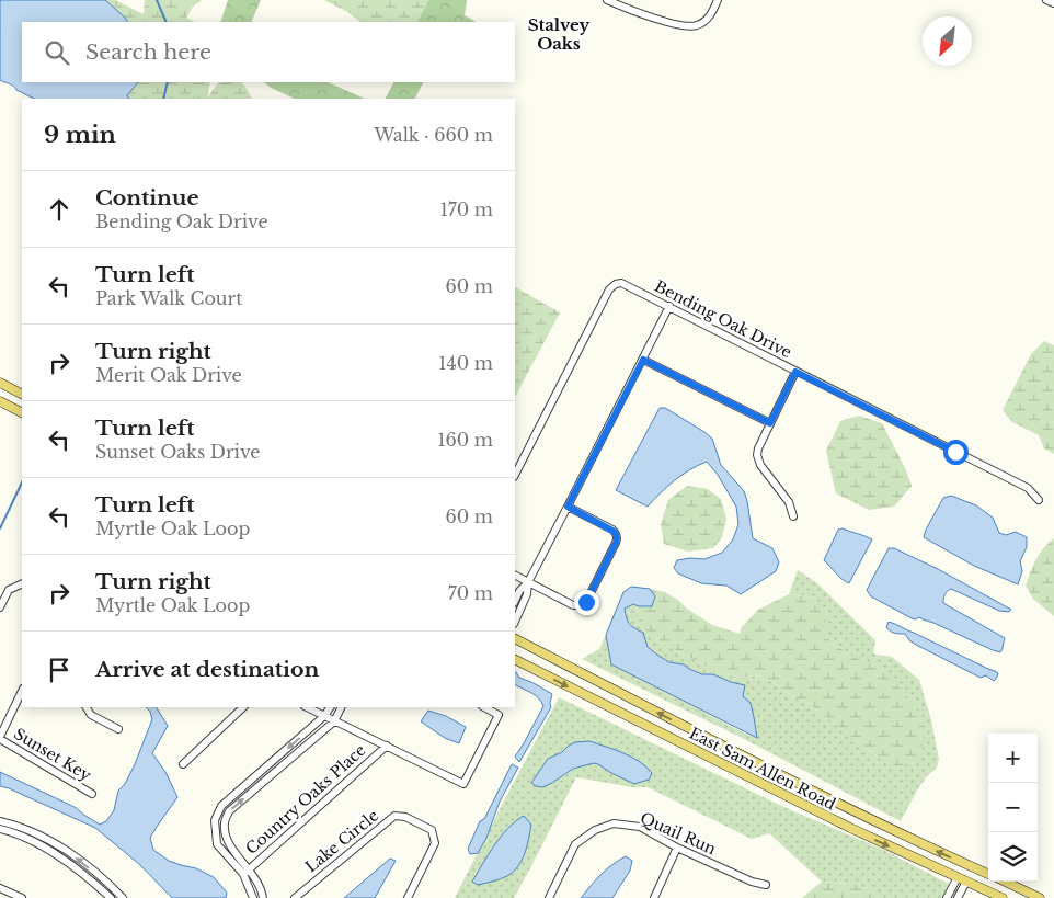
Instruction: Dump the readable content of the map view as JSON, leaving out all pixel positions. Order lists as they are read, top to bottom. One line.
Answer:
{"streets":{"main road":["East Sam Allen Road"],"street":["Bending Oak Drive","Sunset Key","Country Oaks Place","Quail Run","Lake Circle"]},"districts":["Stalvey Oaks"],"north":"bottom left","page":{"search":"Search here","heading":["9 min","Walk · 660 m"],"list":[["Continue","Bending Oak Drive","170 m"],["Turn left","Park Walk Court","60 m"],["Turn right","Merit Oak Drive","140 m"],["Turn left","Sunset Oaks Drive","160 m"],["Turn left","Myrtle Oak Loop","60 m"],["Turn right","Myrtle Oak Loop","70 m"],"Arrive at destination"],"map_buttons":["+","−"]}}
